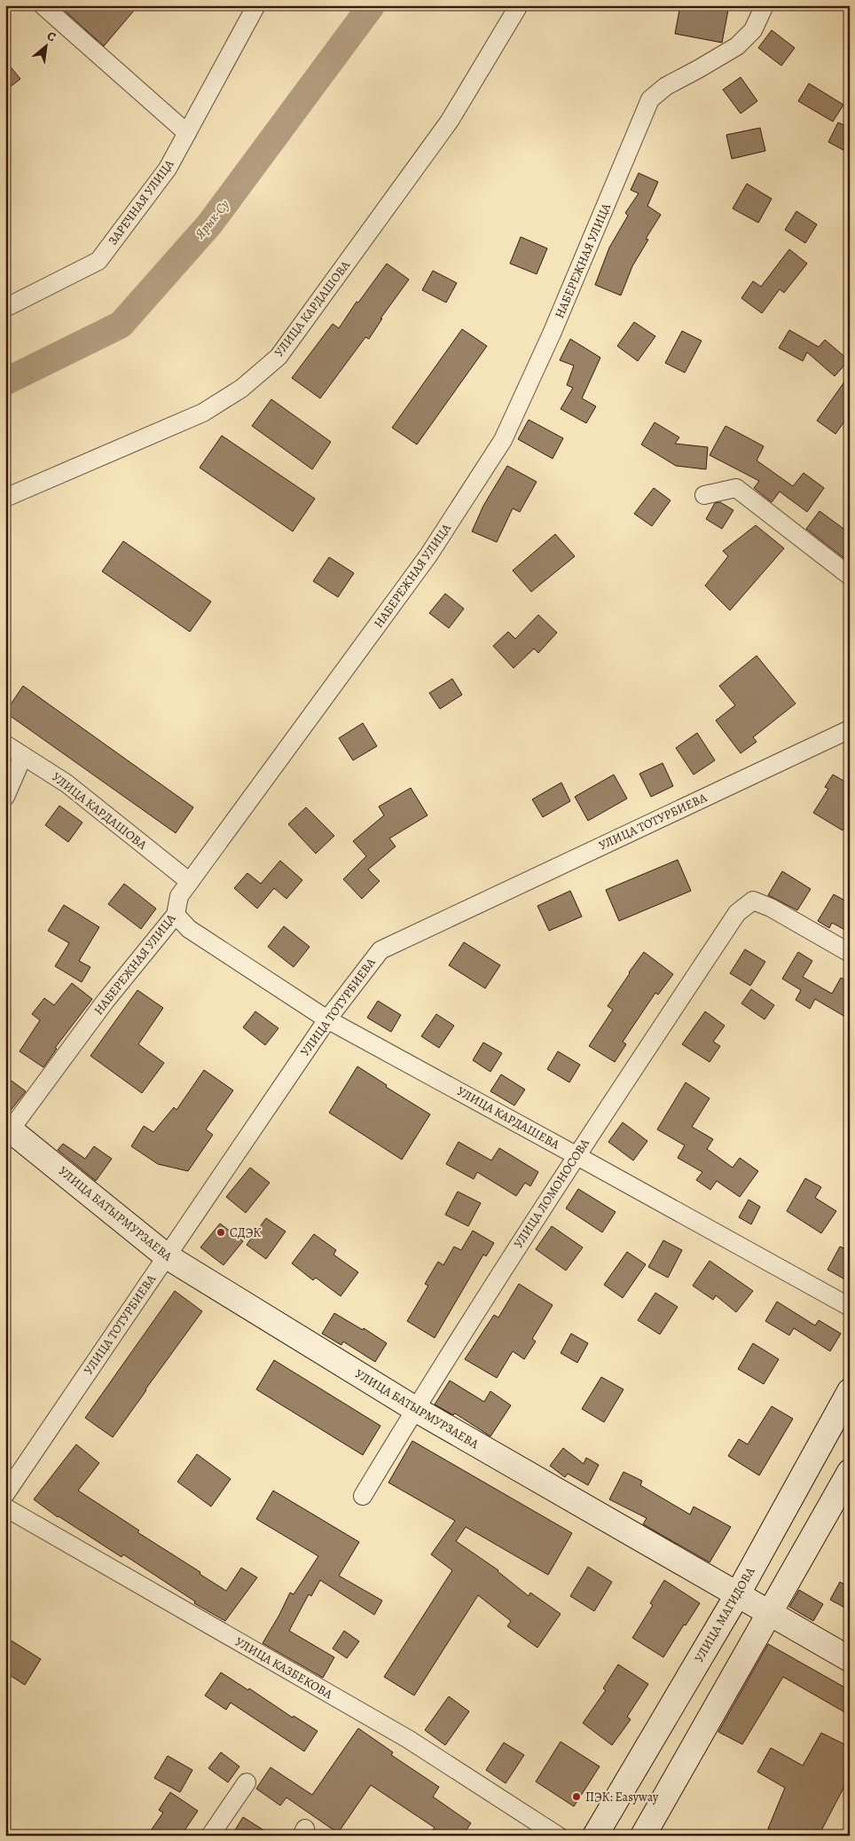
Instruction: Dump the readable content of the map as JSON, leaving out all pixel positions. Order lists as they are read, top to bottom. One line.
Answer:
{"streets":{"street":["ЗАРЕЧНАЯ УЛИЦА","НАБЕРЕЖНАЯ УЛИЦА","УЛИЦА КАРДАШОВА","УЛИЦА ТОТУРБИЕВА","УЛИЦА КАРДАШЕВА","УЛИЦА ЛОМОНОСОВА","УЛИЦА БАТЫРМУРЗАЕВА","УЛИЦА МАГИДОВА","УЛИЦА КАЗБЕКОВА"]},"crossings":[["НАБЕРЕЖНАЯ УЛИЦА","УЛИЦА КАРДАШОВА"],["НАБЕРЕЖНАЯ УЛИЦА","УЛИЦА КАРДАШЕВА"],["НАБЕРЕЖНАЯ УЛИЦА","УЛИЦА БАТЫРМУРЗАЕВА"],["УЛИЦА ТОТУРБИЕВА","УЛИЦА КАРДАШЕВА"],["УЛИЦА ТОТУРБИЕВА","УЛИЦА БАТЫРМУРЗАЕВА"],["УЛИЦА КАРДАШЕВА","УЛИЦА ЛОМОНОСОВА"],["УЛИЦА ЛОМОНОСОВА","УЛИЦА БАТЫРМУРЗАЕВА"],["УЛИЦА БАТЫРМУРЗАЕВА","УЛИЦА МАГИДОВА"]],"water":["Ярык-Су"],"places":["СДЭК","ПЭК: Easyway"],"north":"top right"}
